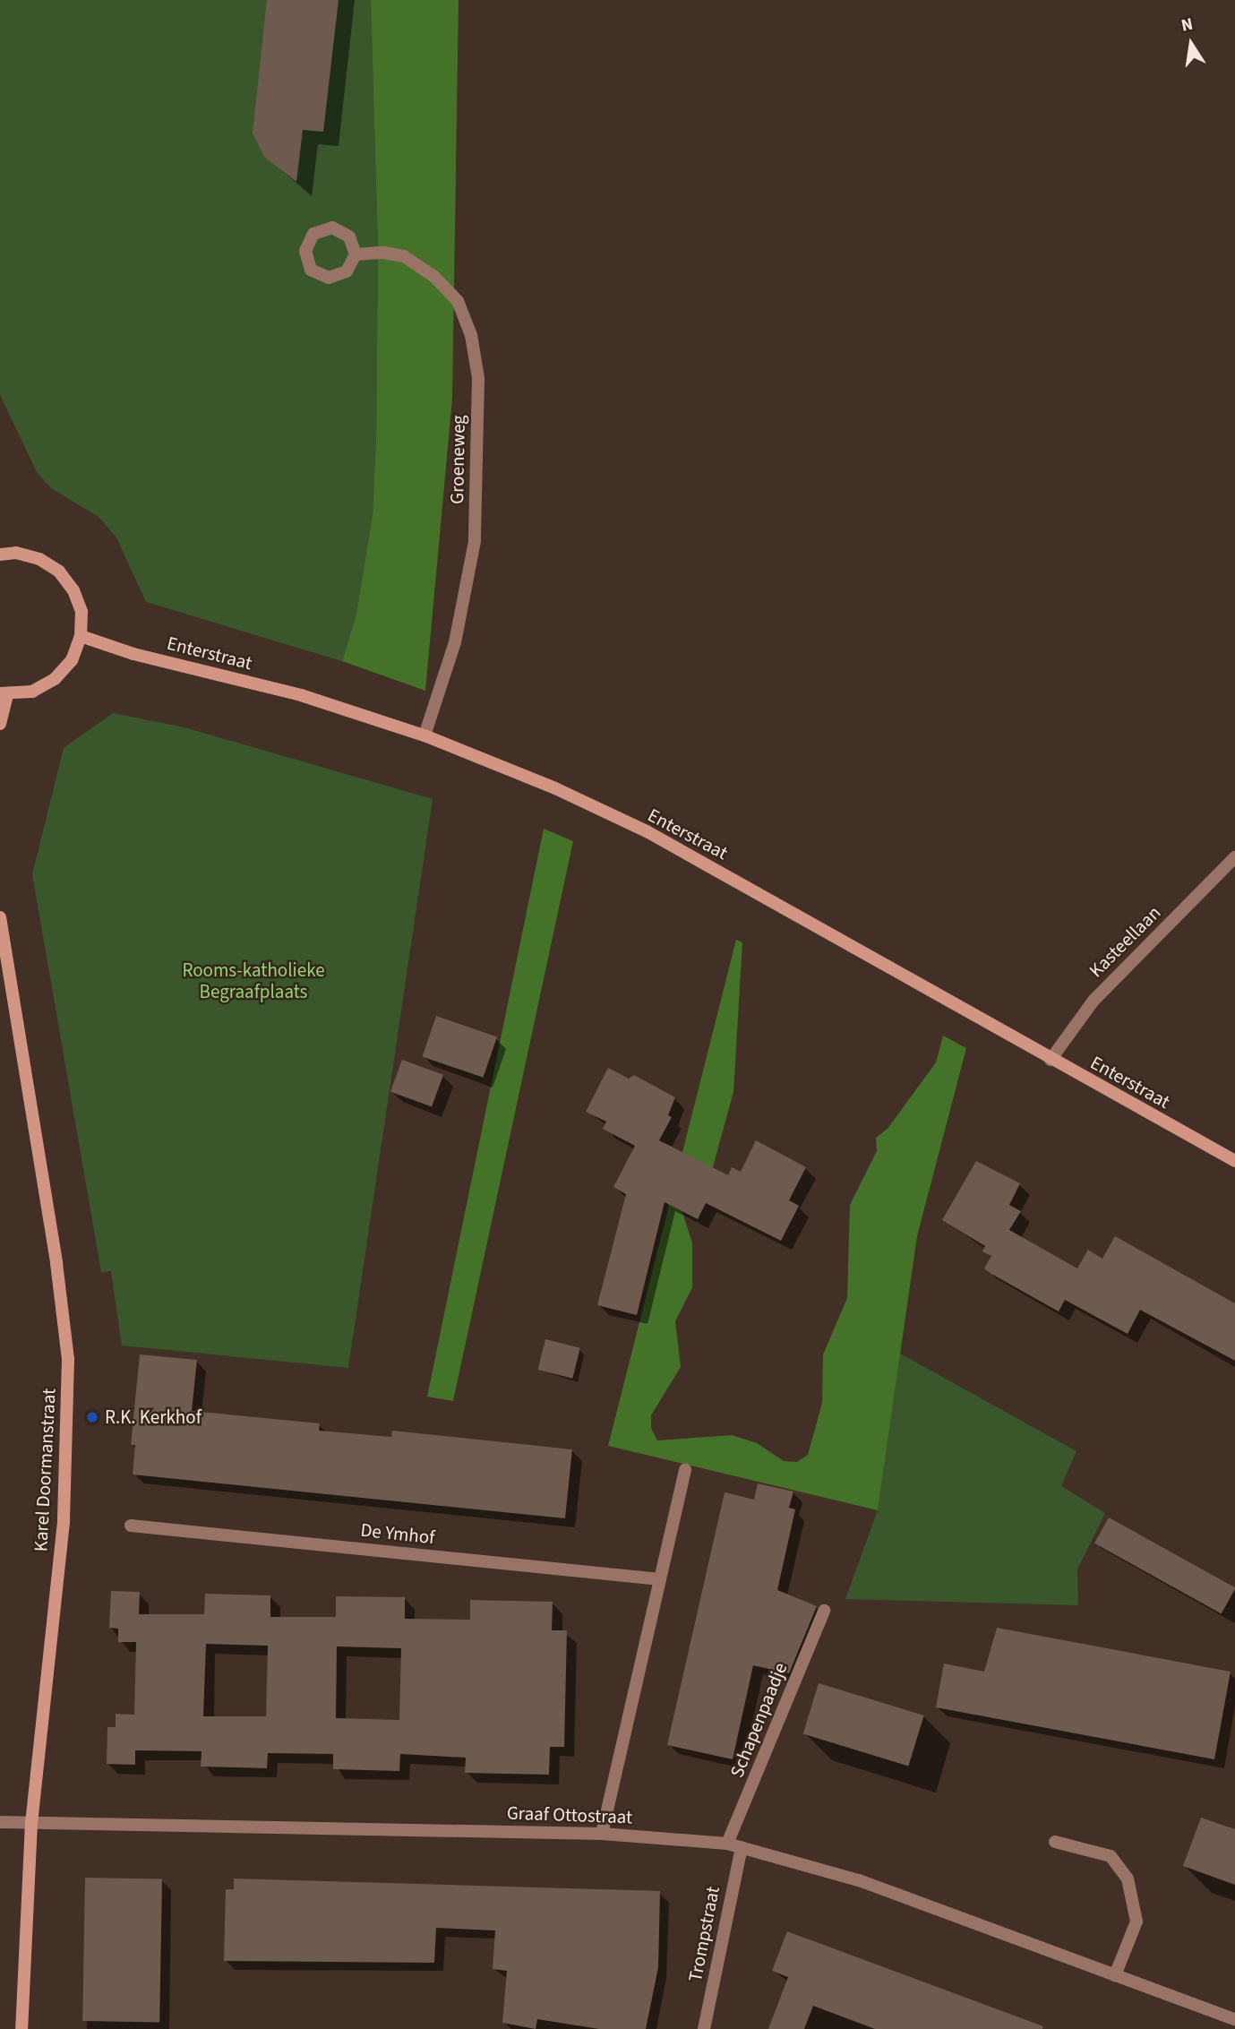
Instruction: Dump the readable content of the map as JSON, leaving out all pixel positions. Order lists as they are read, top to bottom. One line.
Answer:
{"streets":{"main road":["Enterstraat","Karel Doormanstraat"],"street":["Groeneweg","Kasteellaan","De Ymhof","Schapenpaadje","Graaf Ottostraat","Trompstraat"]},"crossings":[["Groeneweg","Enterstraat"],["Enterstraat","Kasteellaan"],["Karel Doormanstraat","Graaf Ottostraat"],["Schapenpaadje","Graaf Ottostraat"],["Graaf Ottostraat","Trompstraat"]],"parks":["Rooms-katholieke Begraafplaats"],"places":["R.K. Kerkhof"],"north":"top"}
